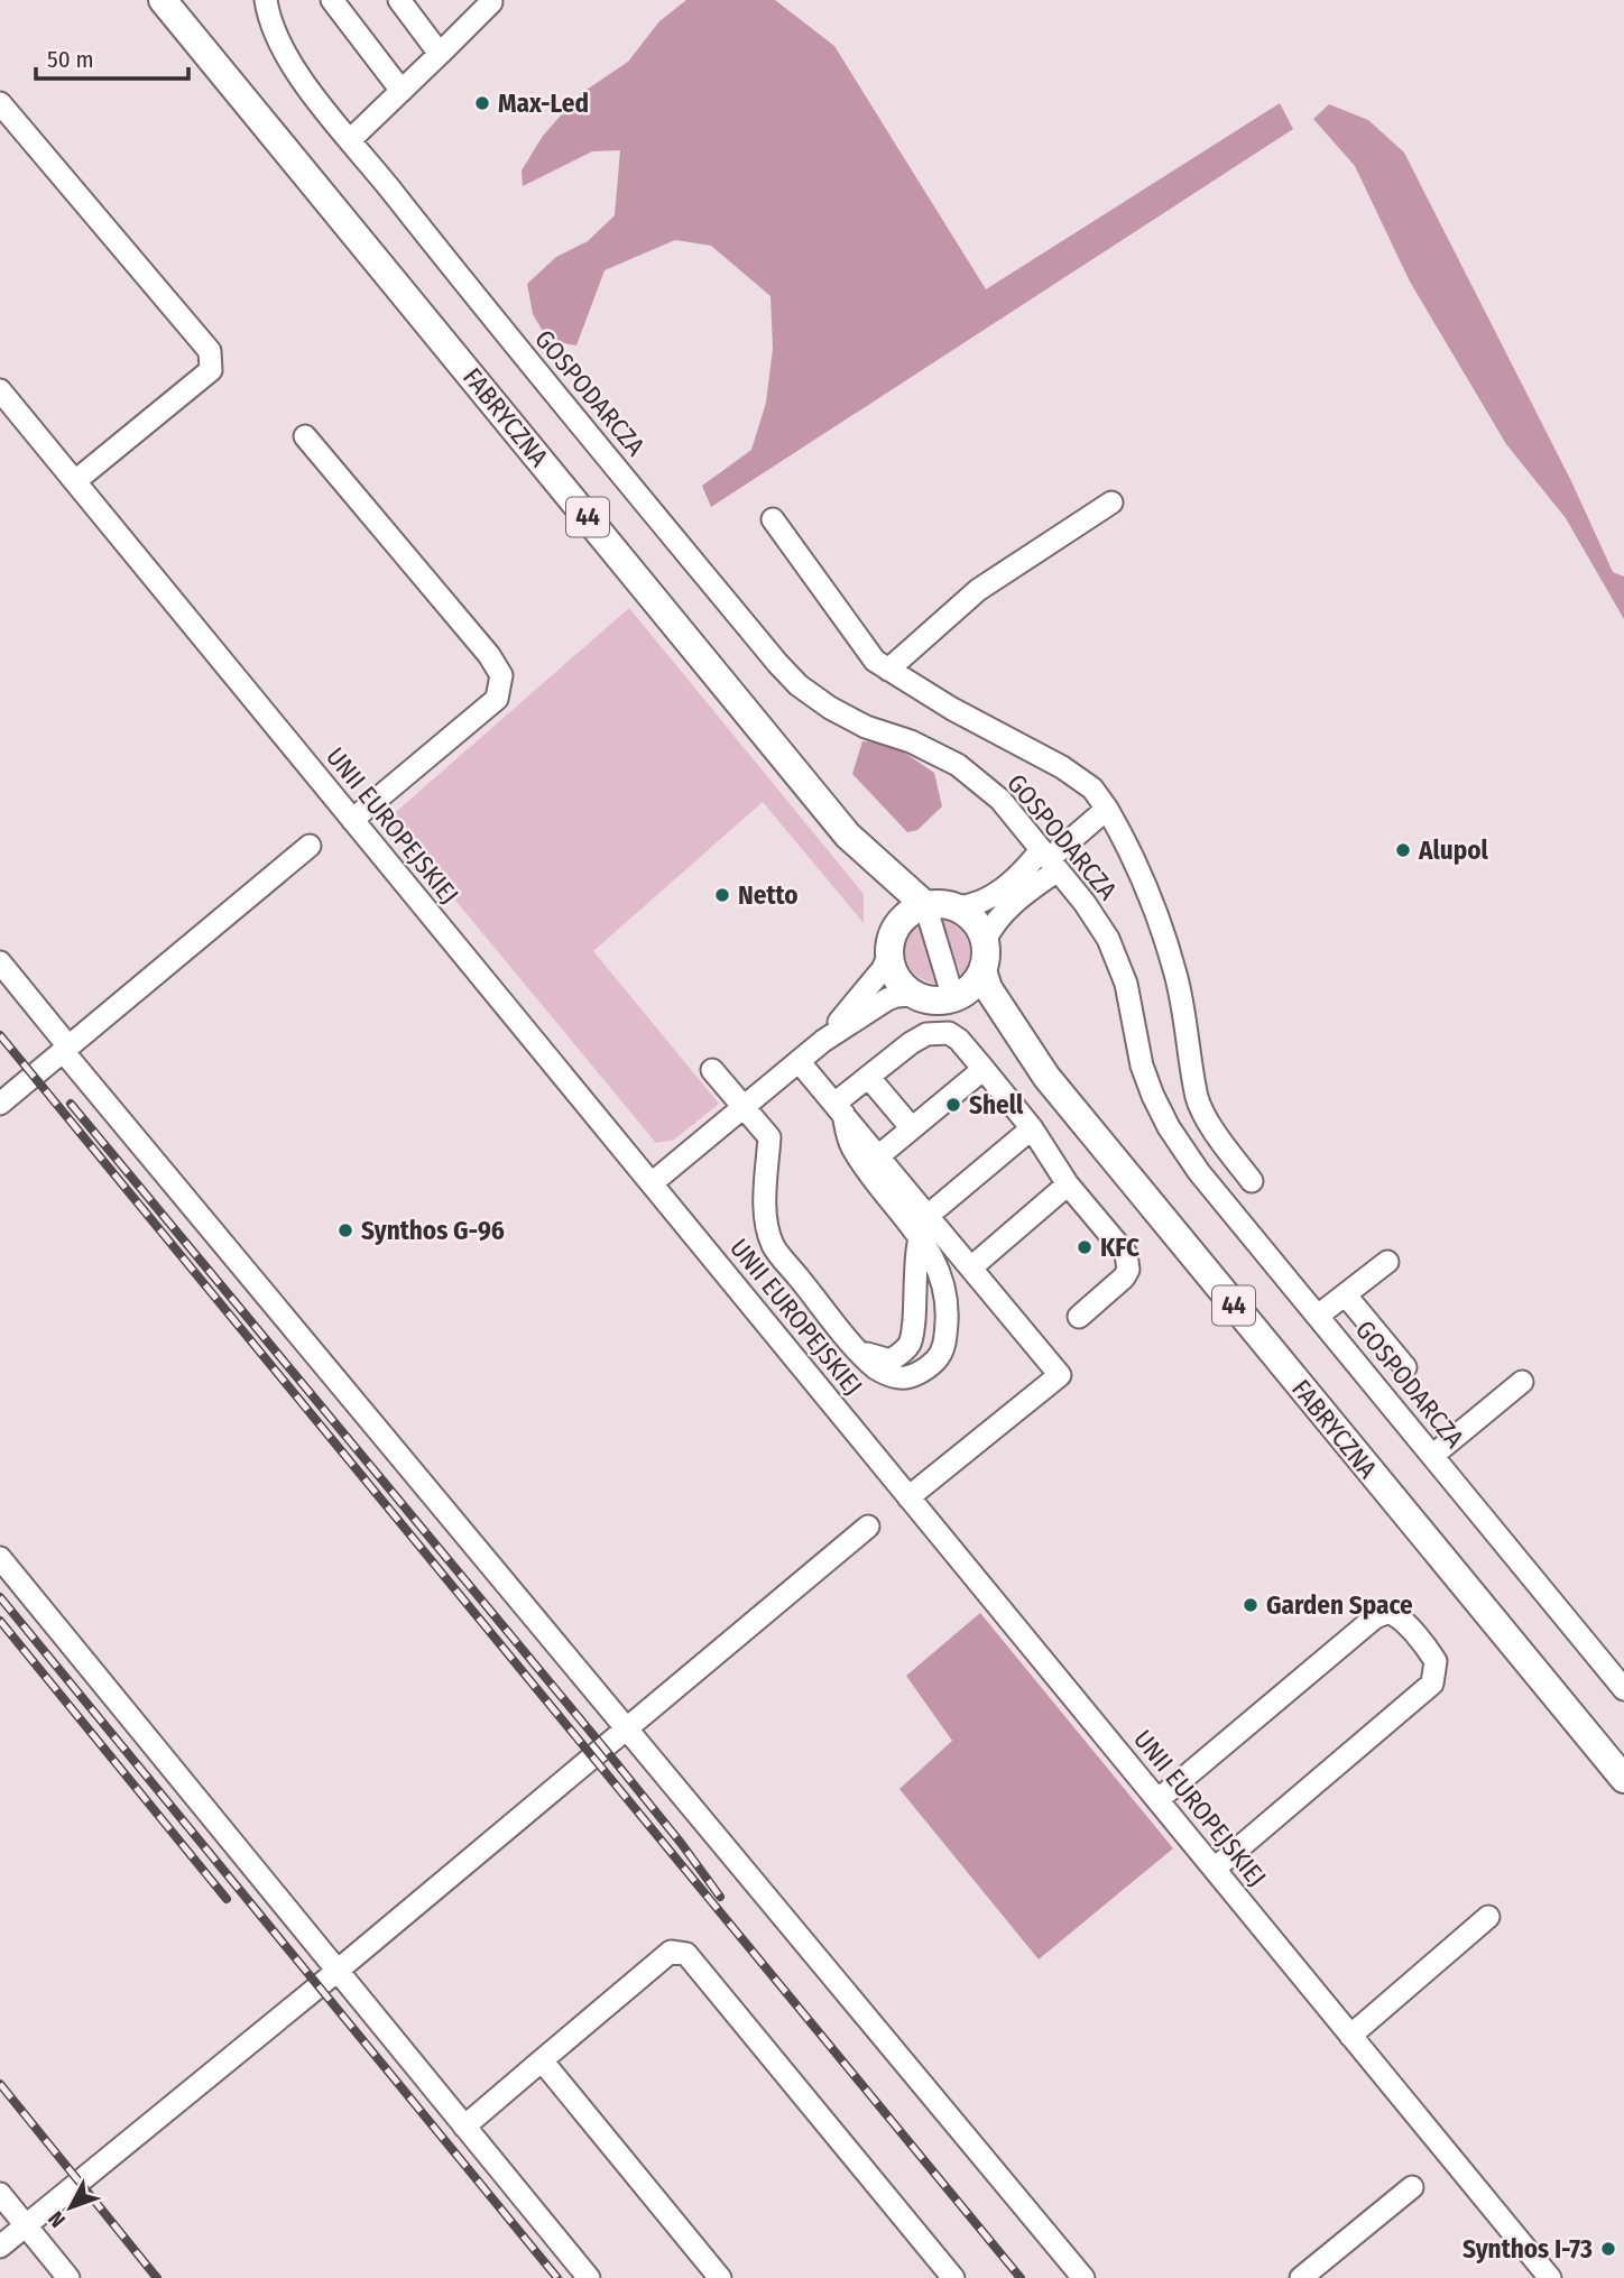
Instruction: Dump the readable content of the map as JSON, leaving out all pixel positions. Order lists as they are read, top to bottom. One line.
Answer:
{"streets":{"main road":["FABRYCZNA","44"],"street":["GOSPODARCZA","UNII EUROPEJSKIEJ"]},"crossings":[["FABRYCZNA","44"]],"places":["Max-Led","Alupol","Netto","Shell","Synthos G-96","KFC","Garden Space","Synthos I-73"],"scale_bar":"50 m","north":"bottom left"}
